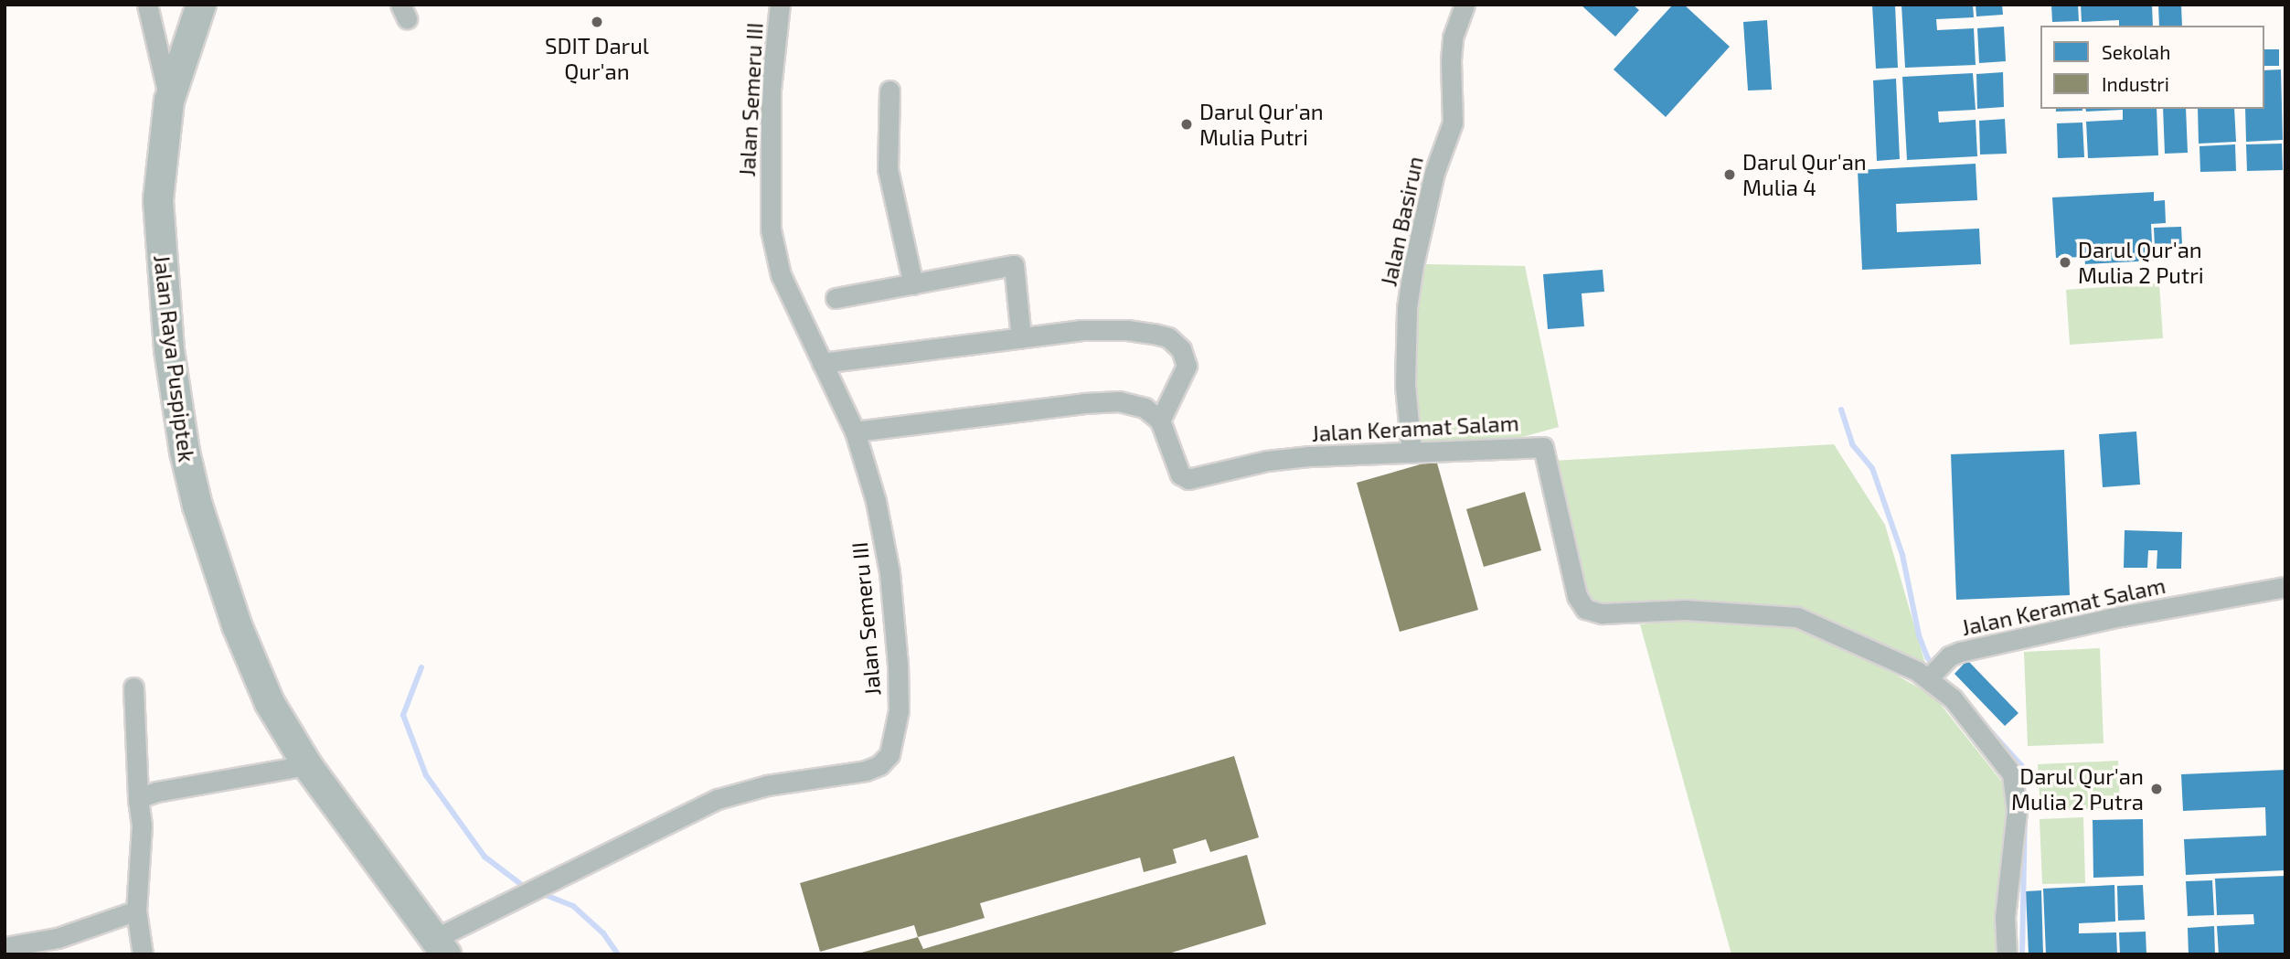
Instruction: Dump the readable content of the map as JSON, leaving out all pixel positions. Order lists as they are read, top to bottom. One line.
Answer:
{"streets":{"main road":["Jalan Raya Puspiptek"],"street":["Jalan Semeru III","Jalan Basirun","Jalan Keramat Salam"]},"crossings":[["Jalan Semeru III","Jalan Raya Puspiptek"],["Jalan Basirun","Jalan Keramat Salam"]],"places":["SDIT Darul Qur'an","Darul Qur'an Mulia Putri","Darul Qur'an Mulia 4","Darul Qur'an Mulia 2 Putri","Darul Qur'an Mulia 2 Putra"],"legend":["Sekolah","Industri"]}
